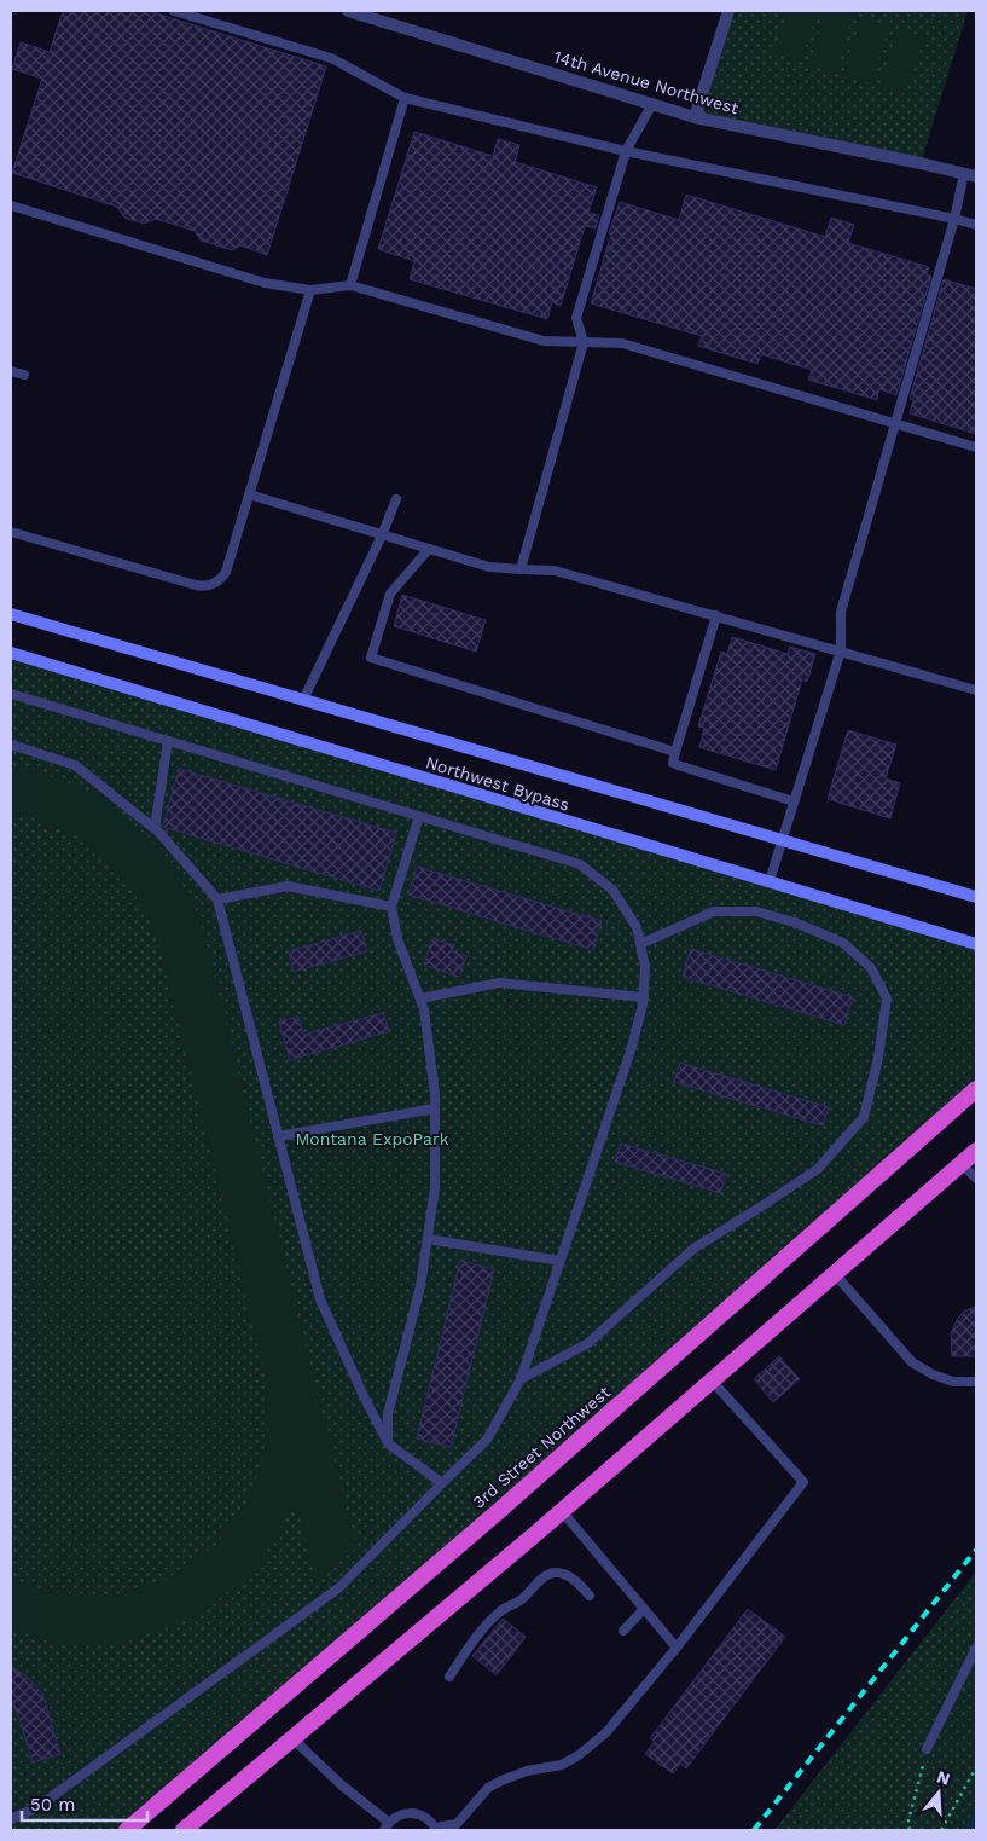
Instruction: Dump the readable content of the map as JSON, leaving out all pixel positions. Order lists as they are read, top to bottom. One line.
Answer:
{"streets":{"highway":["3rd Street Northwest"],"main road":["Northwest Bypass"],"street":["14th Avenue Northwest"]},"parks":["Montana ExpoPark"],"scale_bar":"50 m","north":"top"}
